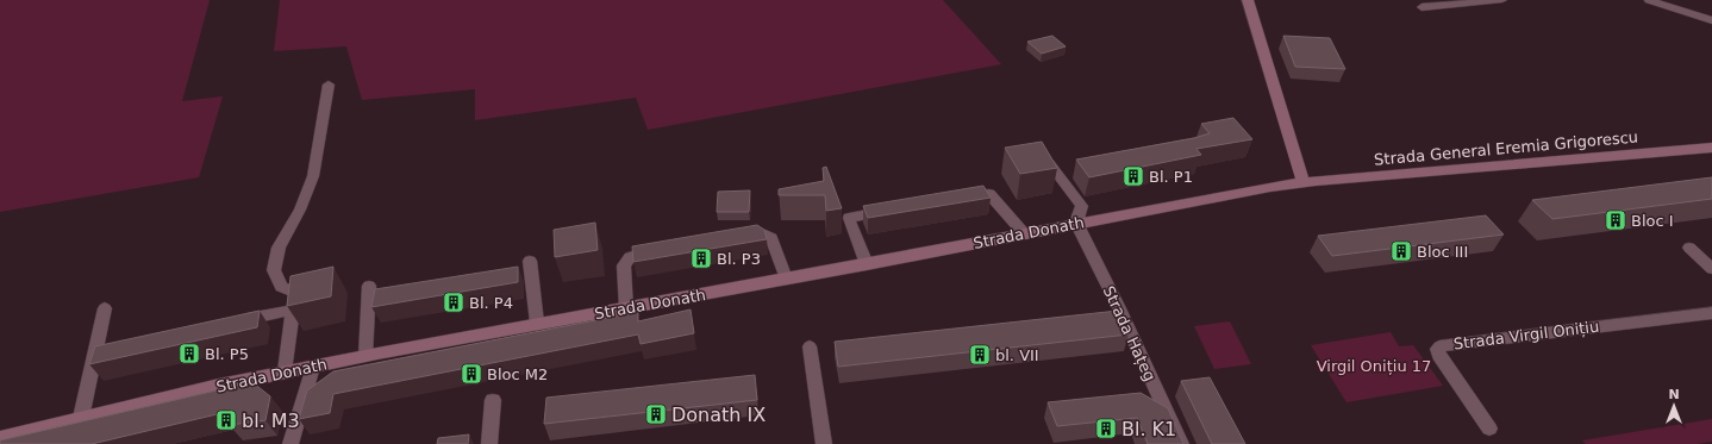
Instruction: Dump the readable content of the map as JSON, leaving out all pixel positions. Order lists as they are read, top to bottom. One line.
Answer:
{"streets":{"main road":["Strada General Eremia Grigorescu","Strada Donath"],"street":["Strada Hațeg","Strada Virgil Onițiu"]},"crossings":[["Strada General Eremia Grigorescu","Strada Donath"],["Strada Donath","Strada Hațeg"]],"parks":["Virgil Onițiu 17"],"places":{"building":["Bl. P1","Bloc I","Bloc III","Bl. P3","Bl. P4","Bl. P5","bl. VII","Bloc M2","Donath IX","bl. M3","Bl. K1"]},"north":"top"}
